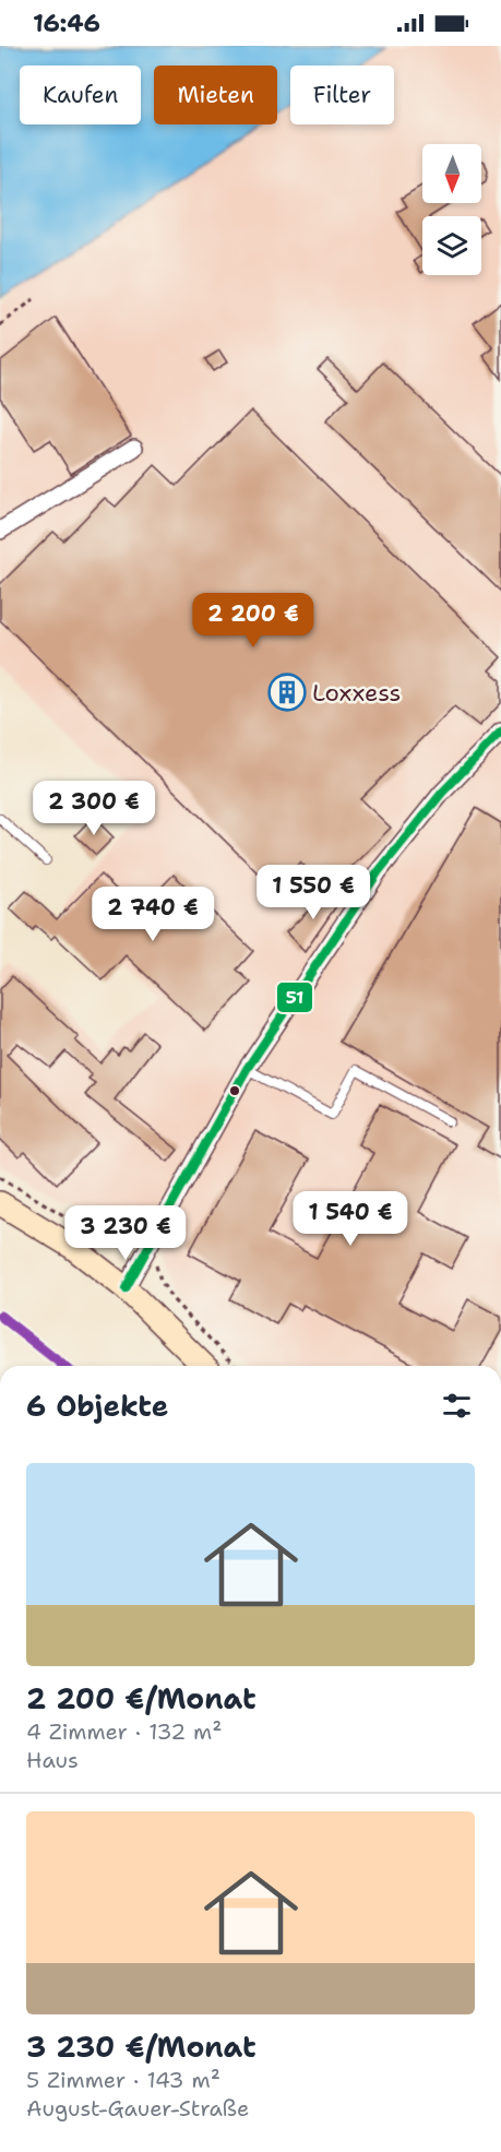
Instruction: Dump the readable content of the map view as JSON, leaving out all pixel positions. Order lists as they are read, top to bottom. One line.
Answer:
{"places":{"building":["Loxxess"]},"lines":["transit line 51"],"north":"bottom","page":{"status":"16:46","chip":["Kaufen","Mieten","Filter"],"price":["2 200 €","2 300 €","1 550 €","2 740 €","1 540 €","3 230 €"],"heading":"6 Objekte","list":[{"name":"2 200 €/Monat","note":"4 Zimmer · 132 m² · Haus"},{"name":"3 230 €/Monat","note":"5 Zimmer · 143 m² · August-Gauer-Straße"}]}}
